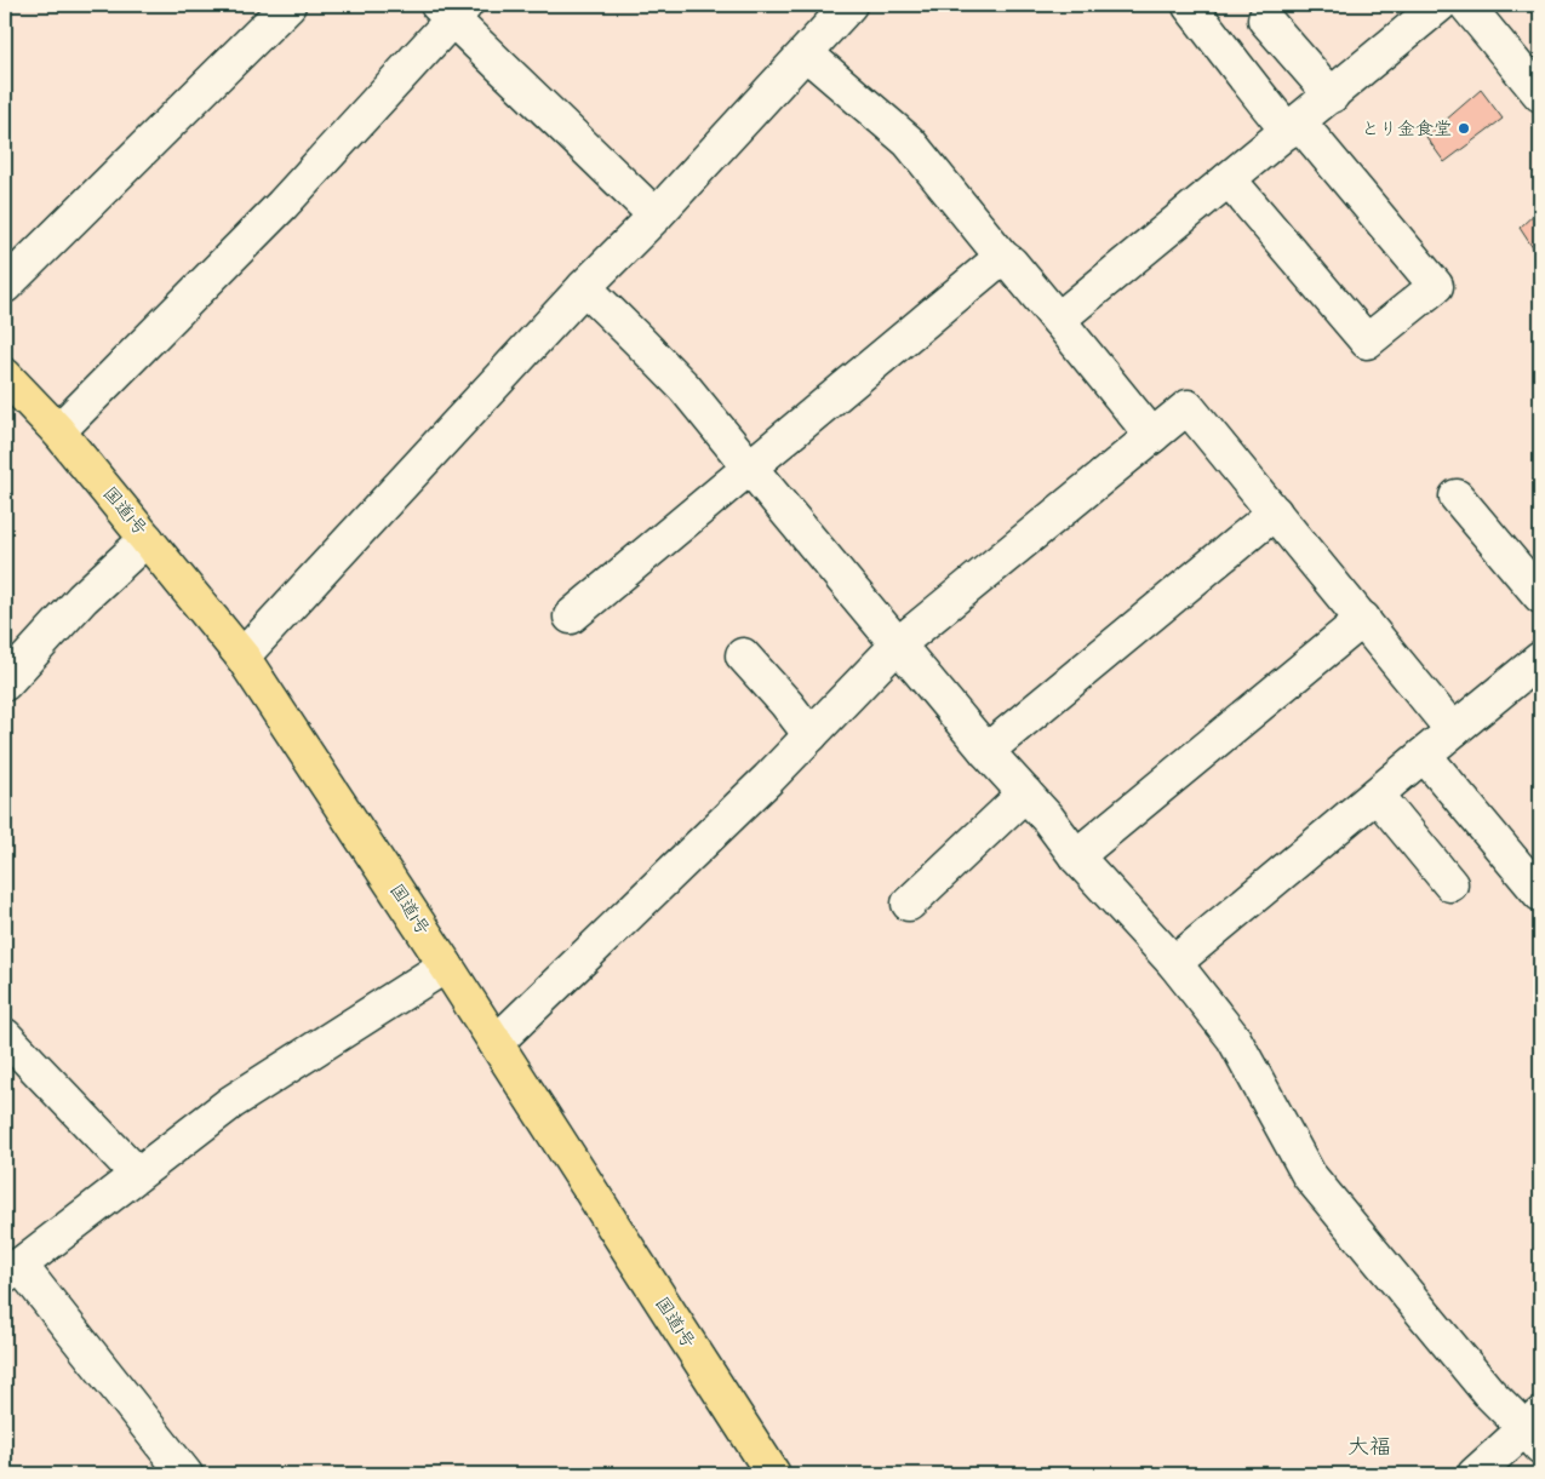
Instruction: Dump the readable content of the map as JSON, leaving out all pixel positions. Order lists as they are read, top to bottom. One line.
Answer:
{"streets":{"highway":["国道1号"]},"districts":["大福"],"places":["とり金食堂"]}
